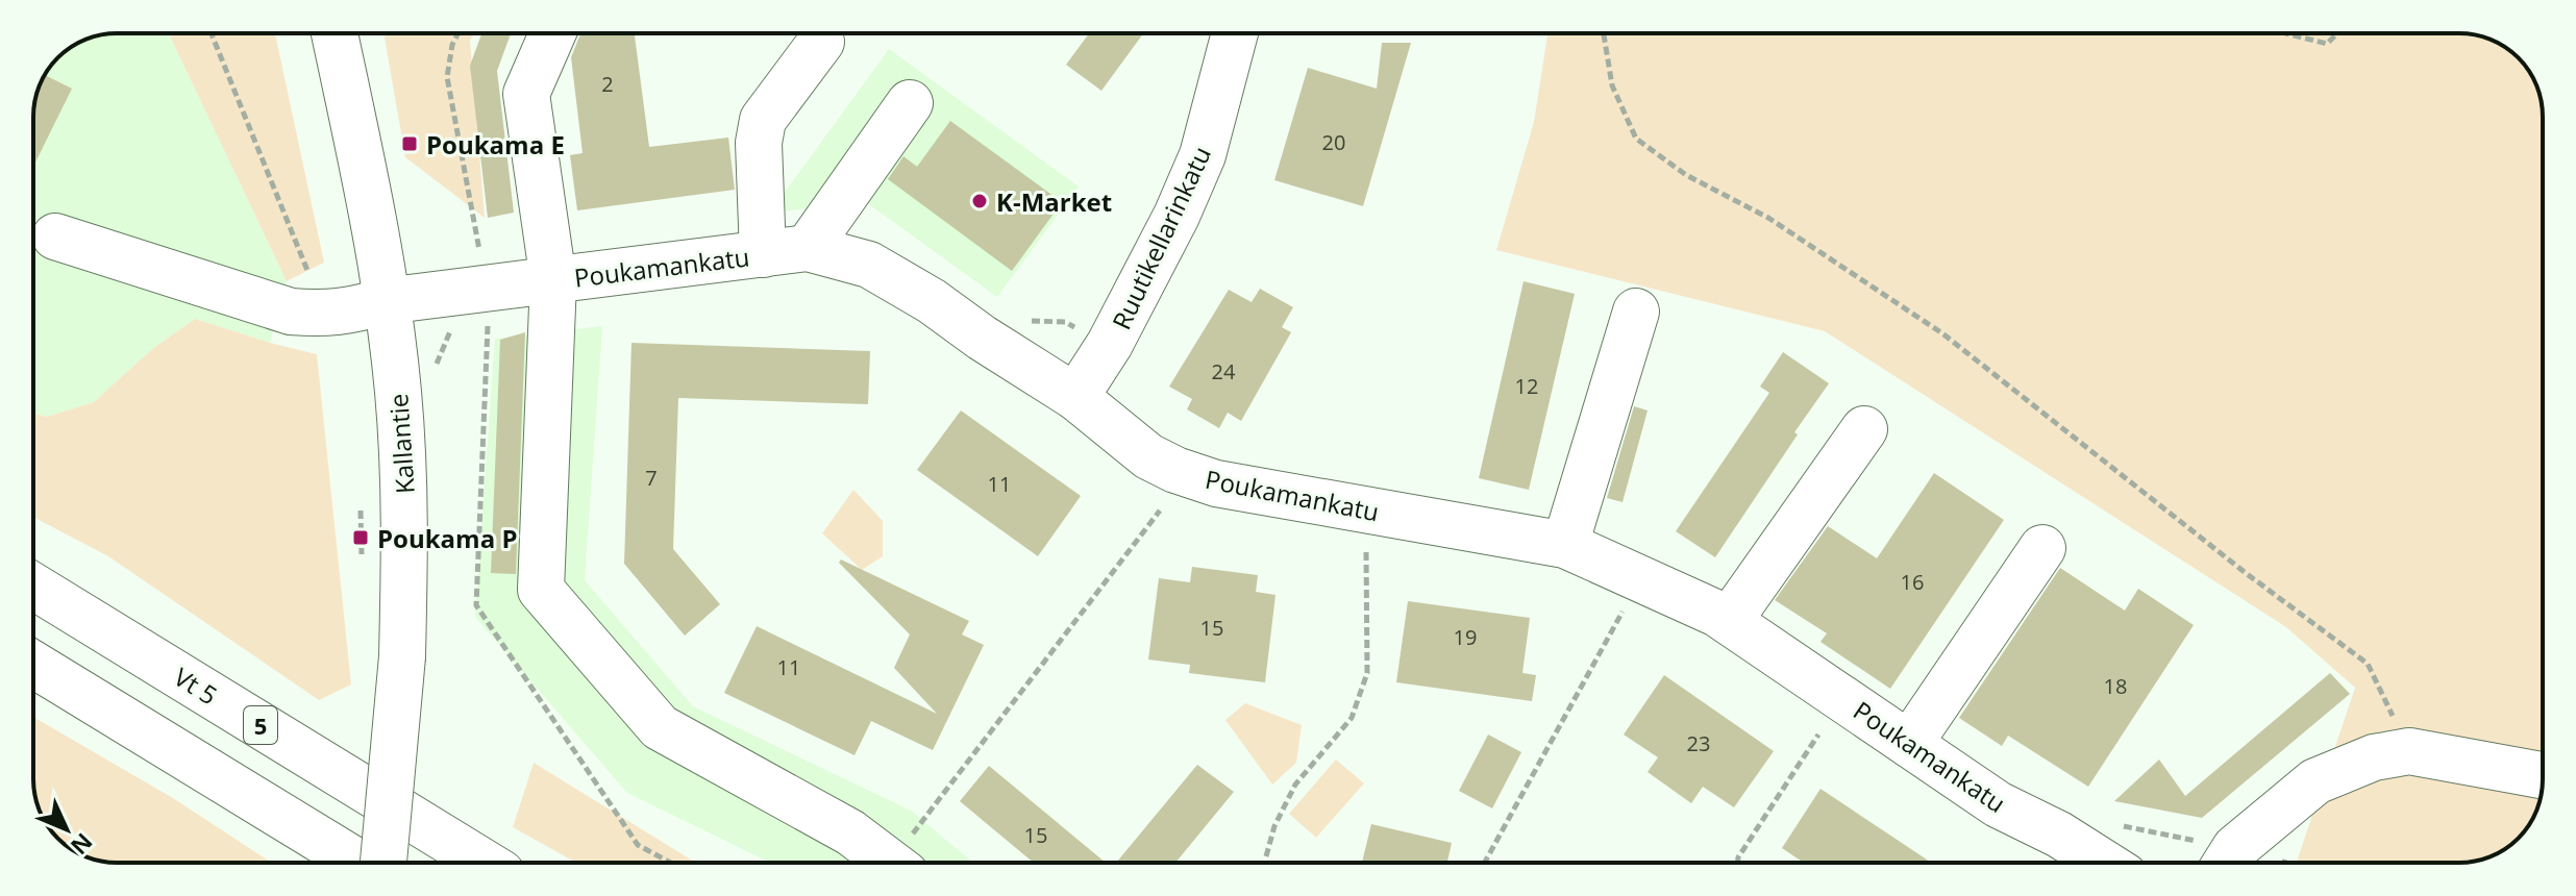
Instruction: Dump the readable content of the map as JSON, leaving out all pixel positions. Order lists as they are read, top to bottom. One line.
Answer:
{"streets":{"main road":["Ruutikellarinkatu","Poukamankatu","Kallantie","Vt 5","5"]},"crossings":[["Ruutikellarinkatu","Poukamankatu"],["Poukamankatu","Kallantie"]],"places":{"transit":["Poukama E","Poukama P"],"other":["K-Market"]},"house_numbers":["2","20","24","12","7","11","16","15","19","11","18","23","15"],"north":"bottom right"}
